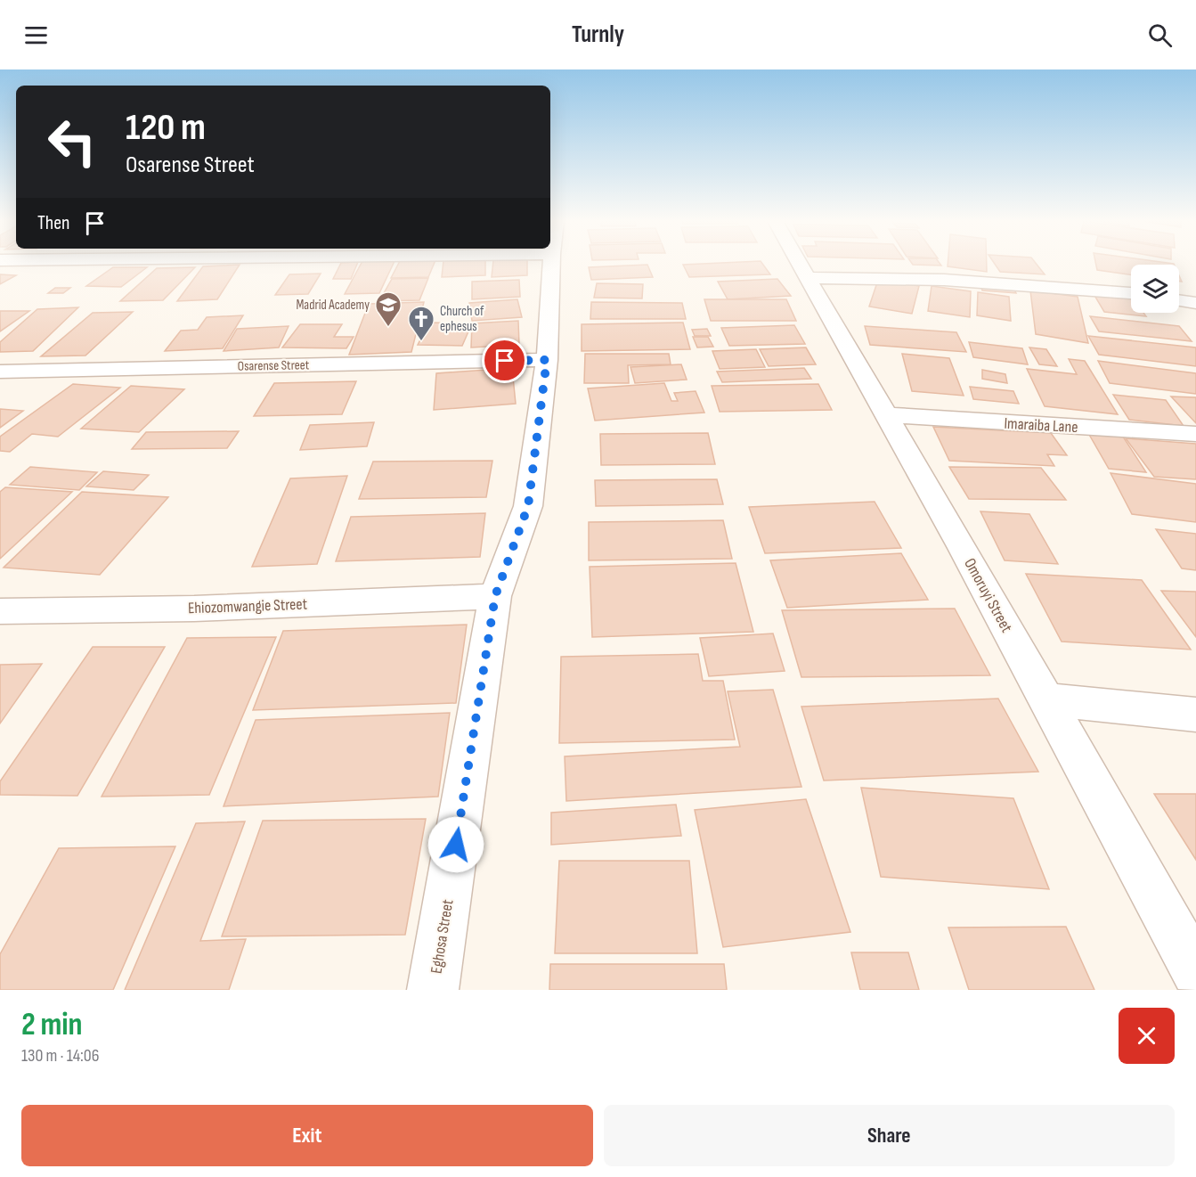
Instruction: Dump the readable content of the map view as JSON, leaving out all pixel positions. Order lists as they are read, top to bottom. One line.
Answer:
{"streets":{"street":["Osarense Street","Imaraiba Lane","Omoruyi Street","Ehiozomwangie Street","Eghosa Street"]},"crossings":[["Osarense Street","Eghosa Street"],["Imaraiba Lane","Omoruyi Street"],["Ehiozomwangie Street","Eghosa Street"]],"places":{"school or university":["Madrid Academy"],"church":["Church of ephesus"]},"page":{"header":"Turnly","turn":["120 m","Osarense Street"],"then":"Then","heading":["2 min","130 m · 14:06"],"buttons":["Exit","Share"]}}
